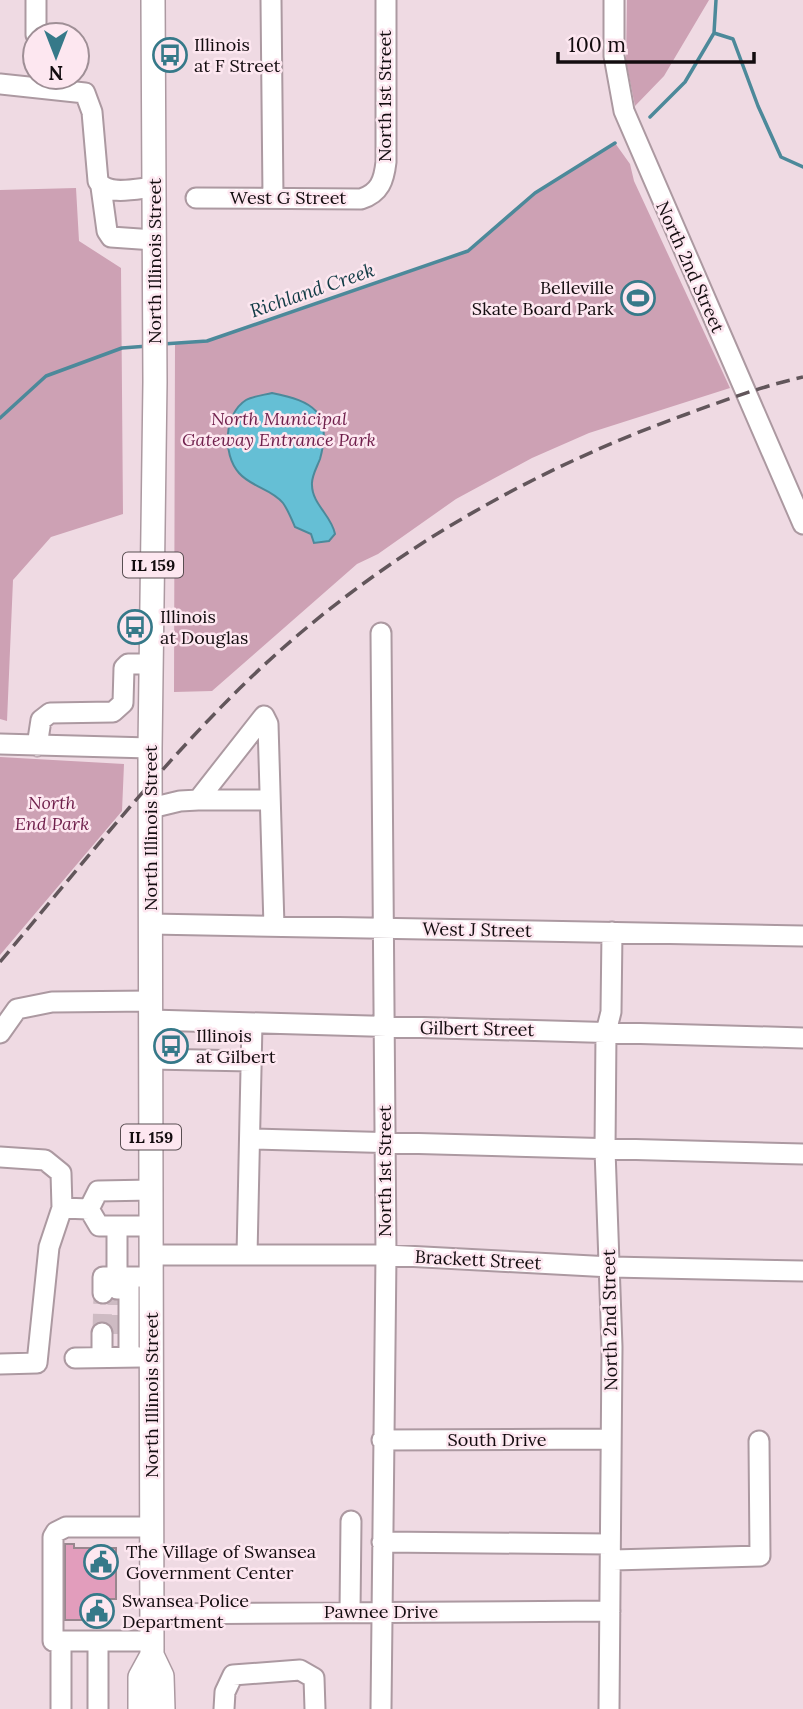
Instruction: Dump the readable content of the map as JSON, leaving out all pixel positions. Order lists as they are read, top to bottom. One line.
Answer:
{"streets":{"main road":["North Illinois Street","IL 159"],"street":["North 1st Street","West G Street","North 2nd Street","West J Street","Gilbert Street","Brackett Street","South Drive","Pawnee Drive"]},"crossings":[["North 1st Street","West G Street"],["North 1st Street","West J Street"],["North 1st Street","Gilbert Street"],["North 1st Street","Brackett Street"],["North 1st Street","South Drive"],["North 1st Street","Pawnee Drive"],["North Illinois Street","West J Street"],["North Illinois Street","Gilbert Street"],["North Illinois Street","Brackett Street"],["North Illinois Street","Pawnee Drive"],["North 2nd Street","West J Street"],["North 2nd Street","Gilbert Street"],["North 2nd Street","Brackett Street"],["North 2nd Street","South Drive"],["North 2nd Street","Pawnee Drive"]],"water":["Richland Creek"],"parks":["North Municipal Gateway Entrance Park","North End Park"],"places":{"bus stop":["Illinois at F Street","Illinois at Douglas","Illinois at Gilbert"],"sports":["Belleville Skate Board Park"],"public building":["The Village of Swansea Government Center","Swansea Police Department"]},"scale_bar":"100 m","north":"bottom"}
